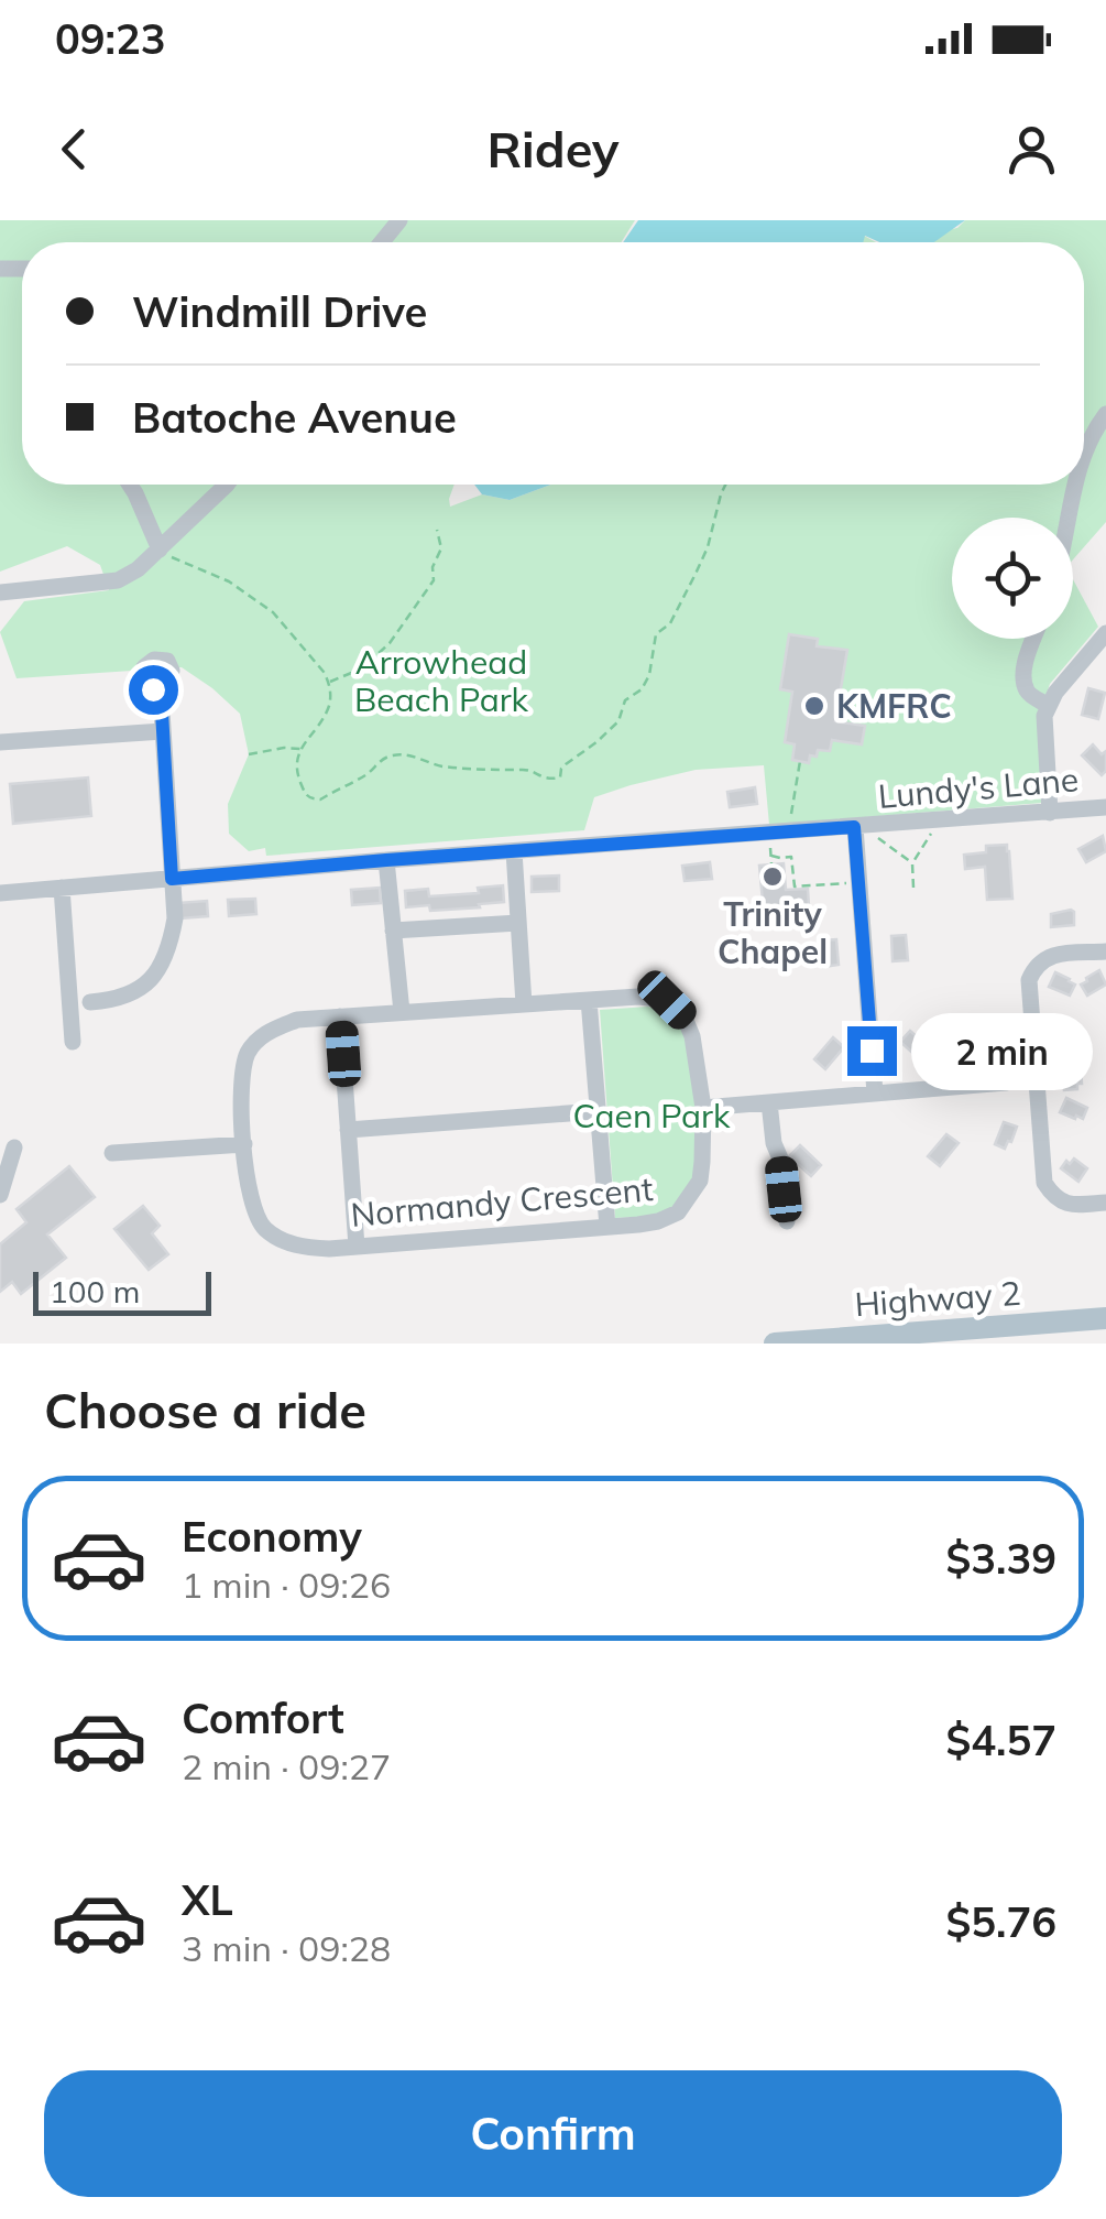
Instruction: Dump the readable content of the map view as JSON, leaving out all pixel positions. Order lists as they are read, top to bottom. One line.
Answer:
{"streets":{"main road":["Highway 2"],"street":["Lundy's Lane","Normandy Crescent"]},"parks":["Arrowhead Beach Park","Caen Park"],"places":["KMFRC","Trinity Chapel"],"scale_bar":"100 m","page":{"status":"09:23","header":"Ridey","banner":["Windmill Drive","Batoche Avenue"],"bubble":"2 min","scale":"100 m","heading":"Choose a ride","list":[{"name":"Economy","note":"1 min · 09:26","value":"$3.39"},{"name":"Comfort","note":"2 min · 09:27","value":"$4.57"},{"name":"XL","note":"3 min · 09:28","value":"$5.76"}],"buttons":"Confirm"}}
